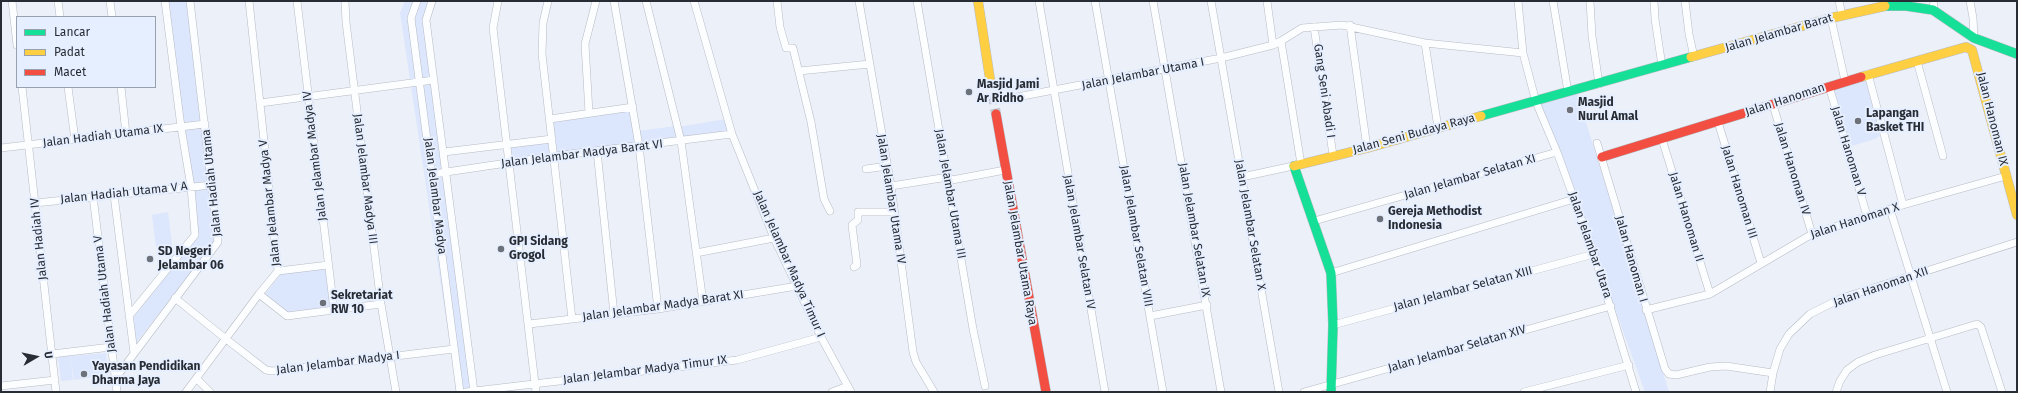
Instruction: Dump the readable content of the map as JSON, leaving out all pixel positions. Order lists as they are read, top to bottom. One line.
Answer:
{"streets":{"street":["Jalan Jelambar Barat","Jalan Jelambar Utama I","Gang Seni Abadi I","Jalan Hanoman","Jalan Hanoman IX","Jalan Seni Budaya Raya","Jalan Hadiah Utama IX","Jalan Hanoman V","Jalan Jelambar Madya Barat VI","Jalan Jelambar Madya IV","Jalan Hanoman IV","Jalan Jelambar Selatan XI","Jalan Jelambar Madya III","Jalan Hadiah Utama","Jalan Hanoman III","Jalan Hadiah Utama V A","Jalan Jelambar Utama III","Jalan Jelambar Madya","Jalan Jelambar Utama IV","Jalan Jelambar Madya V","Jalan Hanoman II","Jalan Hanoman X","Jalan Jelambar Selatan X","Jalan Jelambar Selatan IX","Jalan Jelambar Selatan VIII","Jalan Hadiah IV","Jalan Jelambar Selatan IV","Jalan Jelambar Utara","Jalan Jelambar Utama Raya","Jalan Hanoman I","Jalan Jelambar Madya Timur I","Jalan Hanoman XII","Jalan Jelambar Selatan XIII","Jalan Hadiah Utama V","Jalan Jelambar Madya Barat XI","Jalan Jelambar Selatan XIV","Jalan Jelambar Madya I","Jalan Jelambar Madya Timur IX"]},"crossings":[["Jalan Jelambar Barat","Jalan Seni Budaya Raya"],["Jalan Jelambar Barat","Jalan Jelambar Utara"],["Jalan Jelambar Utama I","Gang Seni Abadi I"],["Jalan Jelambar Utama I","Jalan Jelambar Selatan X"],["Jalan Jelambar Utama I","Jalan Jelambar Selatan IX"],["Jalan Jelambar Utama I","Jalan Jelambar Selatan VIII"],["Jalan Jelambar Utama I","Jalan Jelambar Selatan IV"],["Jalan Jelambar Utama I","Jalan Jelambar Utara"],["Gang Seni Abadi I","Jalan Seni Budaya Raya"],["Jalan Hanoman","Jalan Hanoman IX"],["Jalan Hanoman","Jalan Hanoman V"],["Jalan Hanoman","Jalan Hanoman IV"],["Jalan Hanoman","Jalan Hanoman III"],["Jalan Hanoman","Jalan Hanoman II"],["Jalan Hanoman","Jalan Hanoman I"],["Jalan Hanoman IX","Jalan Hanoman X"],["Jalan Seni Budaya Raya","Jalan Jelambar Utara"],["Jalan Hadiah Utama IX","Jalan Hadiah Utama"],["Jalan Hadiah Utama IX","Jalan Hadiah IV"],["Jalan Hanoman V","Jalan Hanoman X"],["Jalan Jelambar Madya Barat VI","Jalan Jelambar Madya"],["Jalan Jelambar Madya Barat VI","Jalan Jelambar Madya Timur I"],["Jalan Hanoman IV","Jalan Hanoman X"],["Jalan Jelambar Selatan XI","Jalan Jelambar Utara"],["Jalan Jelambar Madya III","Jalan Jelambar Madya I"],["Jalan Hadiah Utama","Jalan Hadiah Utama V A"],["Jalan Hadiah Utama","Jalan Hadiah Utama V"],["Jalan Hadiah Utama","Jalan Jelambar Madya I"],["Jalan Hanoman III","Jalan Hanoman X"],["Jalan Hadiah Utama V A","Jalan Hadiah IV"],["Jalan Hadiah Utama V A","Jalan Hadiah Utama V"],["Jalan Jelambar Madya","Jalan Jelambar Madya I"],["Jalan Jelambar Madya","Jalan Jelambar Madya Timur IX"],["Jalan Jelambar Madya V","Jalan Jelambar Madya I"],["Jalan Hanoman II","Jalan Hanoman X"],["Jalan Hanoman X","Jalan Hanoman I"],["Jalan Jelambar Utara","Jalan Jelambar Selatan XIII"],["Jalan Jelambar Utara","Jalan Jelambar Selatan XIV"],["Jalan Hanoman I","Jalan Hanoman XII"],["Jalan Jelambar Madya Timur I","Jalan Jelambar Madya Barat XI"],["Jalan Jelambar Madya Timur I","Jalan Jelambar Madya Timur IX"]],"places":["Masjid Jami Ar Ridho","Masjid Nurul Amal","Lapangan Basket THI","Gereja Methodist Indonesia","GPI Sidang Grogol","SD Negeri Jelambar 06","Sekretariat RW 10","Yayasan Pendidikan Dharma Jaya"],"legend":["Lancar","Padat","Macet"],"north":"right"}
